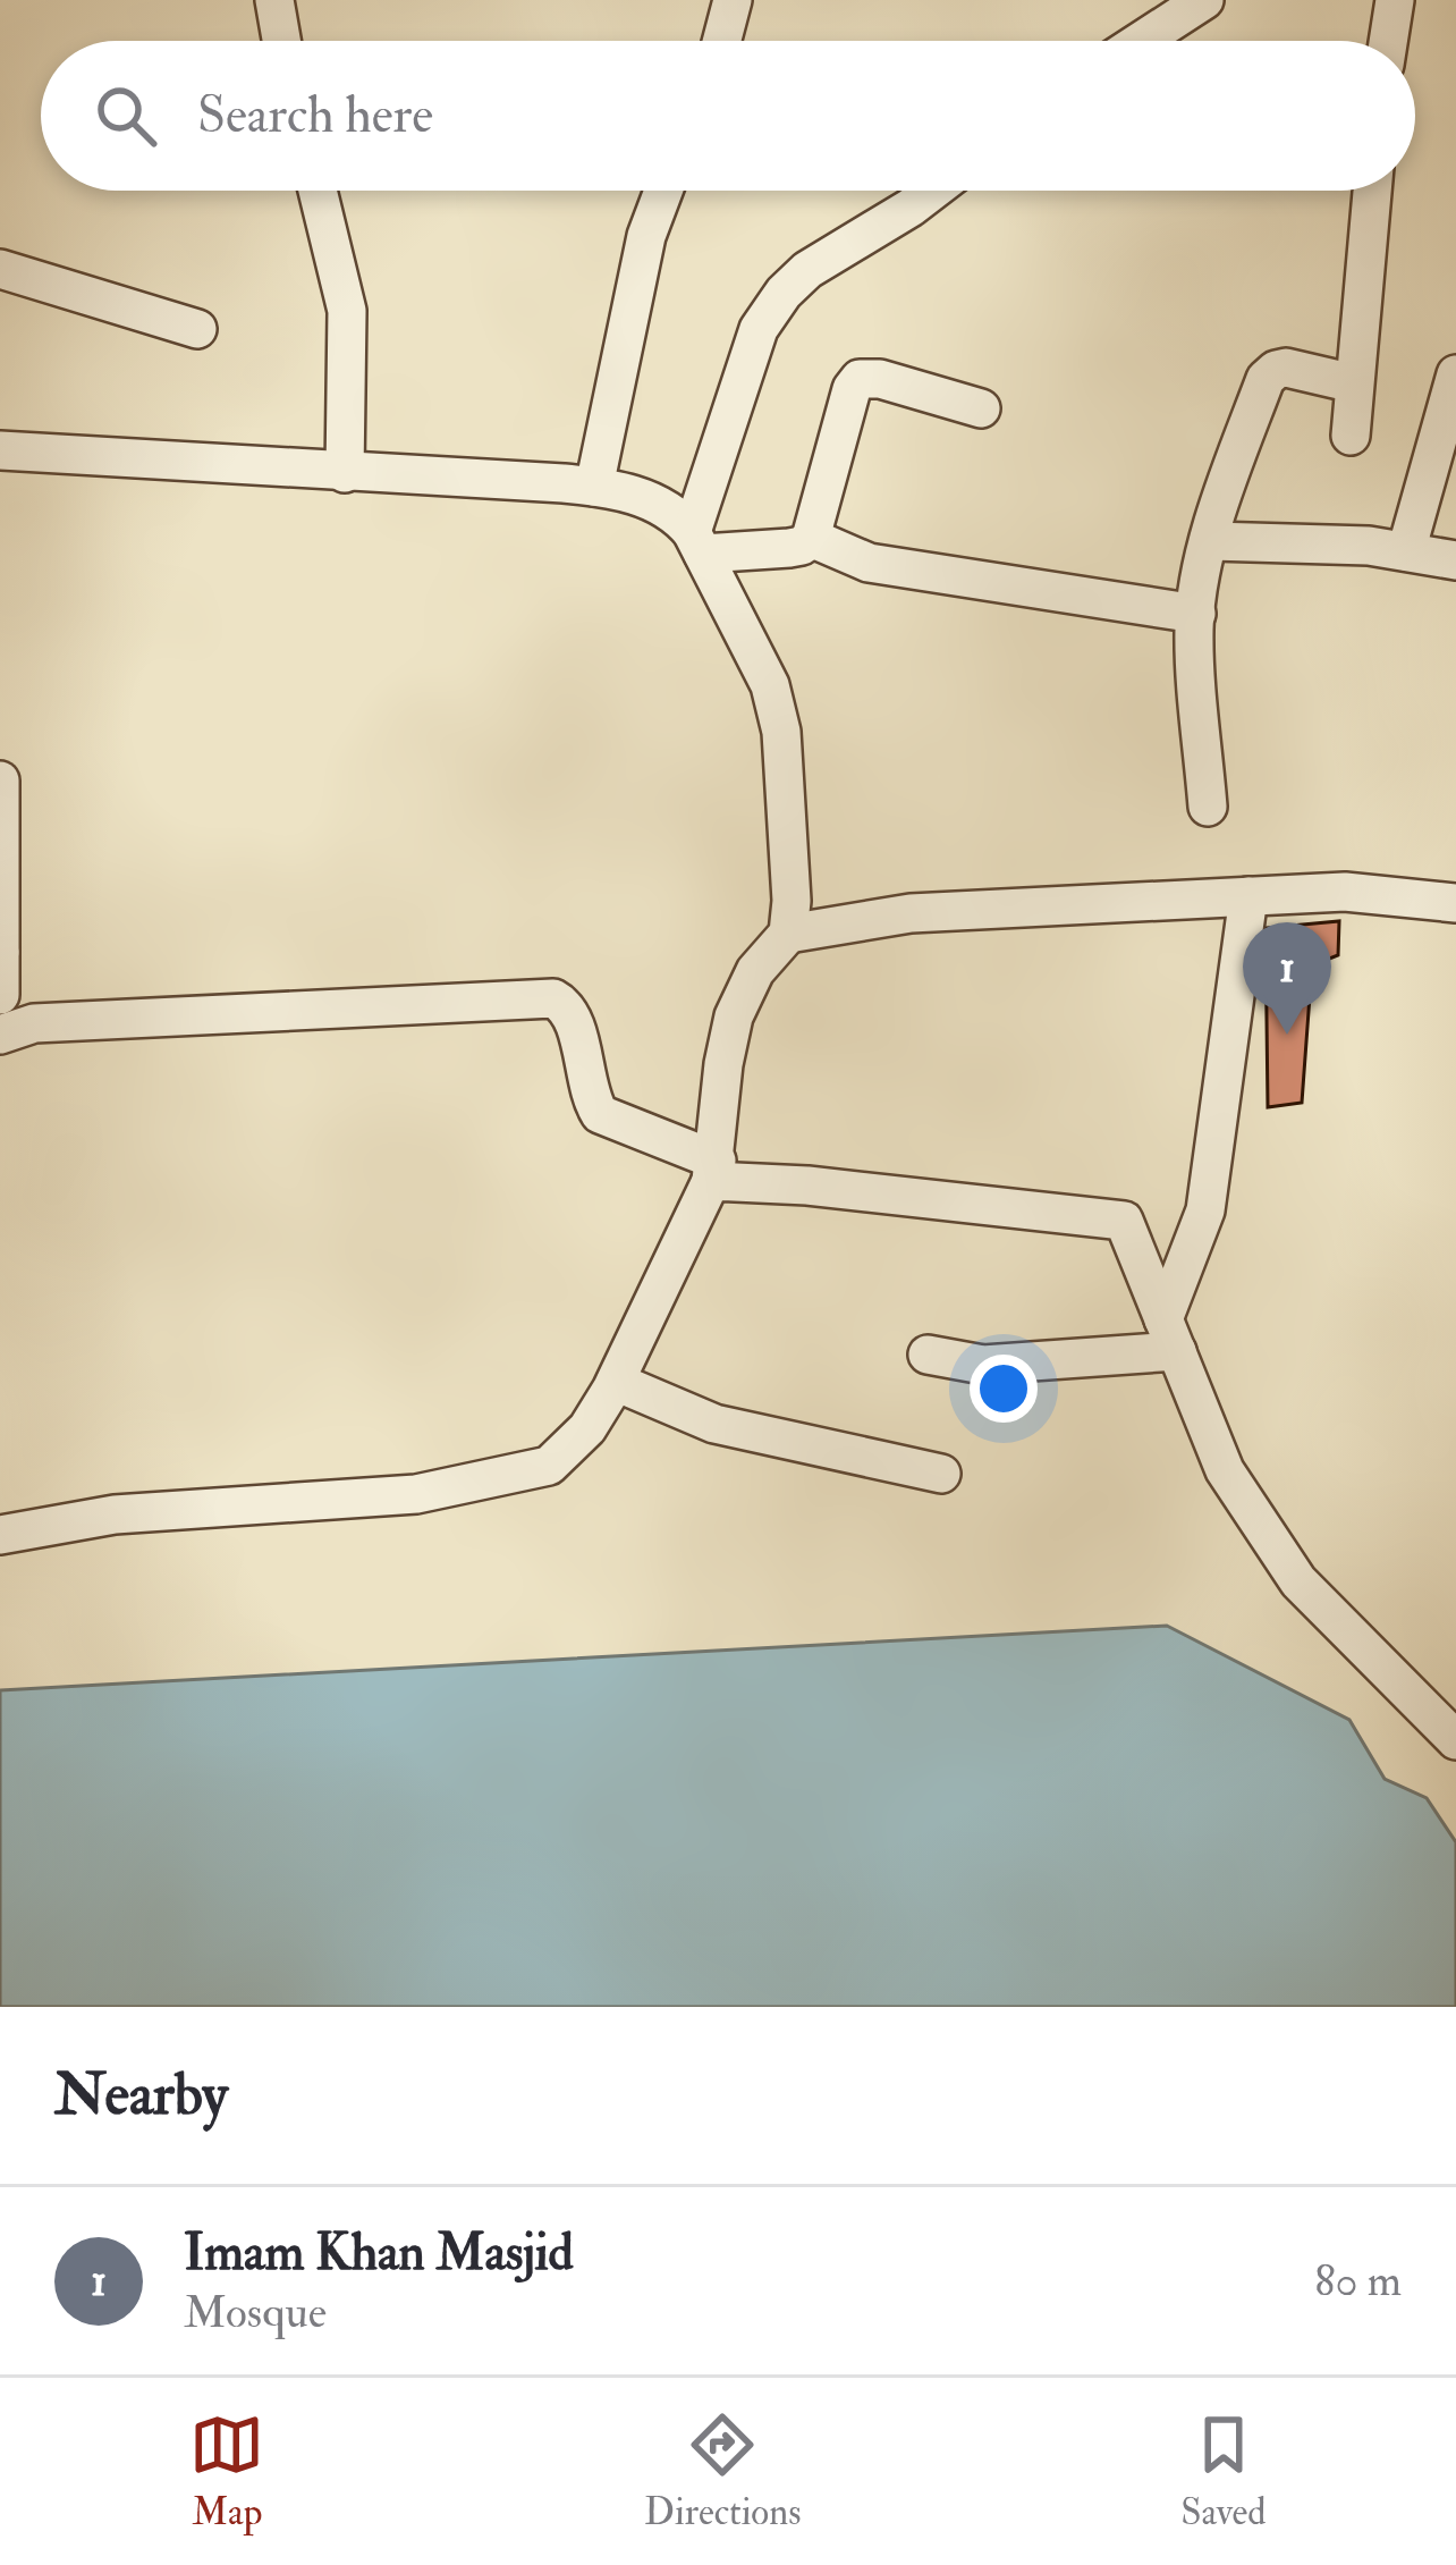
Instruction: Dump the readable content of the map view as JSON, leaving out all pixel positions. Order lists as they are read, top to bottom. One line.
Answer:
{"page":{"search":"Search here","pins":"1","heading":"Nearby","list":[{"mark":"1","name":"Imam Khan Masjid","note":"Mosque","value":"80 m"}],"nav":["Map","Directions","Saved"]}}
